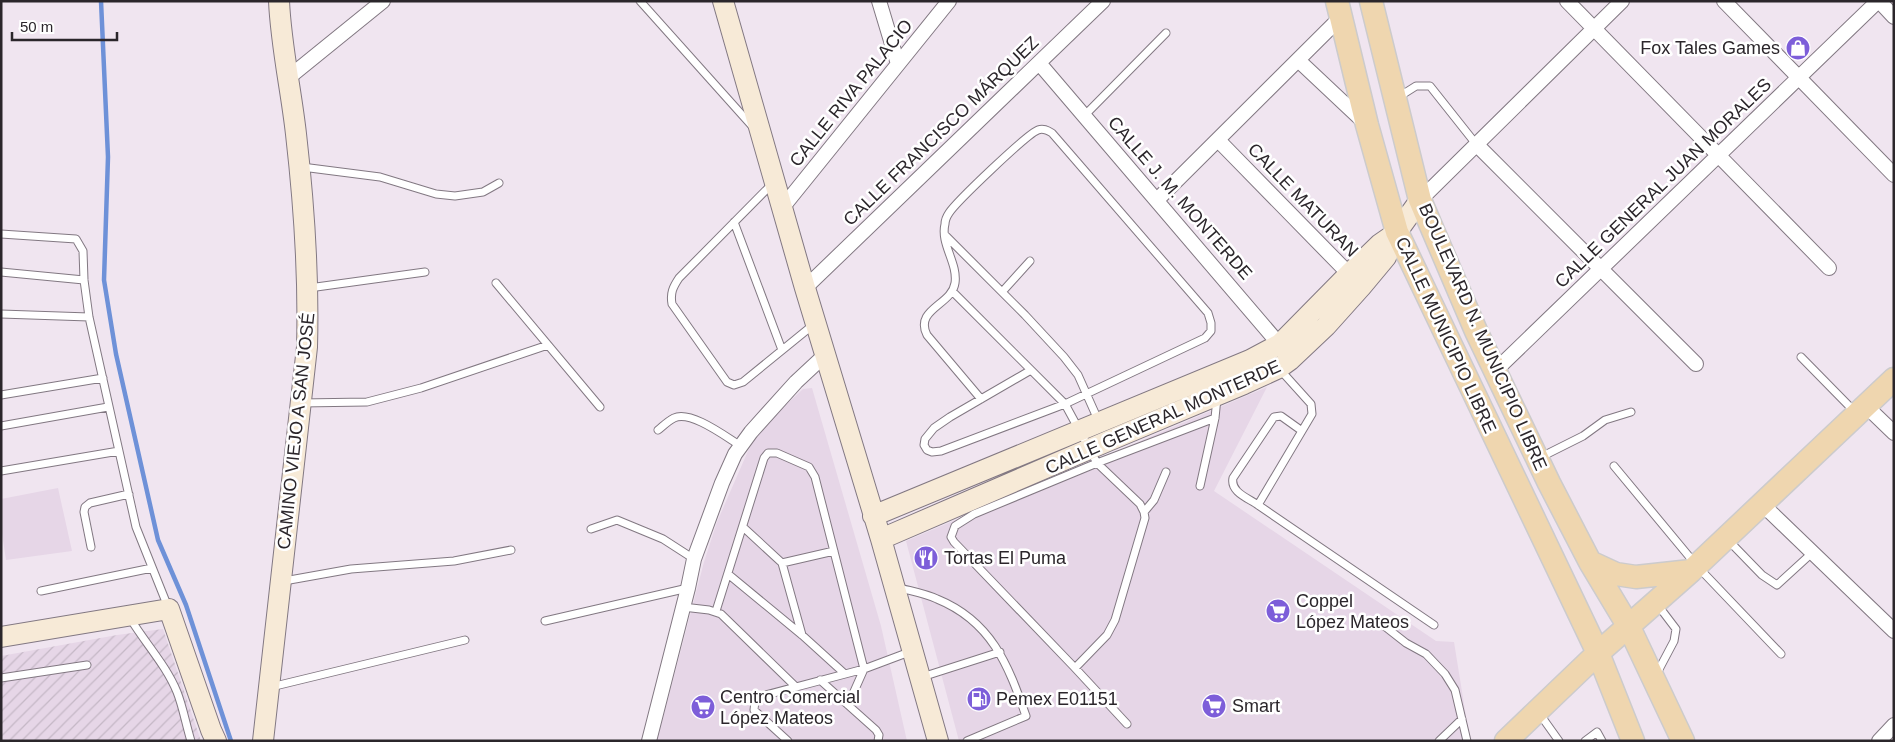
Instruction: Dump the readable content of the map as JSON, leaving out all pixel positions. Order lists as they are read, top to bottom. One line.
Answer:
{"streets":{"main road":["CALLE MUNICIPIO LIBRE","BOULEVARD N. MUNICIPIO LIBRE","CALLE GENERAL MONTERDE","CAMINO VIEJO A SAN JOSÉ"],"street":["CALLE RIVA PALACIO","CALLE FRANCISCO MÁRQUEZ","CALLE GENERAL JUAN MORALES","CALLE J. M. MONTERDE","CALLE MATURAN"]},"crossings":[["CALLE FRANCISCO MÁRQUEZ","CALLE J. M. MONTERDE"],["CALLE GENERAL JUAN MORALES","BOULEVARD N. MUNICIPIO LIBRE"],["CALLE J. M. MONTERDE","CALLE GENERAL MONTERDE"],["CALLE MATURAN","CALLE GENERAL MONTERDE"],["CALLE MUNICIPIO LIBRE","CALLE GENERAL MONTERDE"],["BOULEVARD N. MUNICIPIO LIBRE","CALLE GENERAL MONTERDE"]],"places":{"shop":["Fox Tales Games"],"restaurant":["Tortas El Puma"],"supermarket":["Coppel López Mateos","Smart","Centro Comercial López Mateos"],"fuel station":["Pemex E01151"]},"scale_bar":"50 m"}
